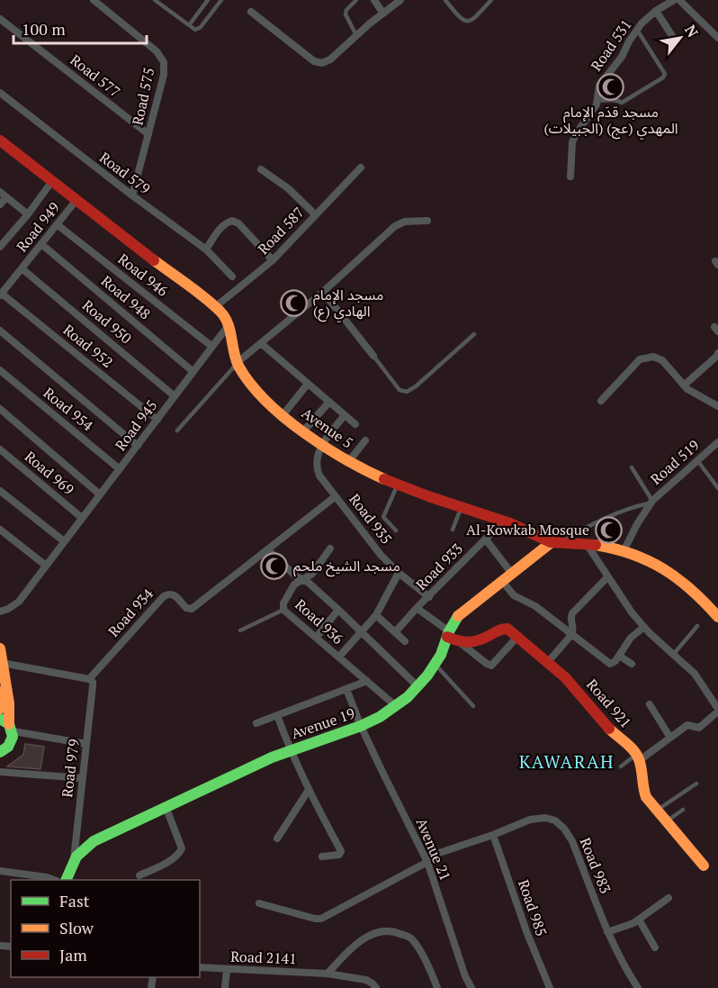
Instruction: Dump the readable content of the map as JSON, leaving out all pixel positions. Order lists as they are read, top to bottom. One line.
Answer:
{"streets":{"street":["Road 531","Road 577","Road 575","Road 579","Road 949","Road 587","Road 946","Road 948","Road 950","Road 952","Road 954","Road 945","Avenue 5","Road 519","Road 969","Road 935","Road 933","Road 934","Road 936","Road 921","Avenue 19","Road 979","Avenue 21","Road 983","Road 985","Road 2141"]},"crossings":[["Road 577","Road 575"],["Road 575","Road 579"],["Road 949","Road 946"],["Road 949","Road 948"],["Road 949","Road 950"],["Road 949","Road 952"],["Road 949","Avenue 5"],["Road 587","Avenue 5"],["Road 946","Road 945"],["Road 948","Road 945"],["Road 950","Road 945"],["Road 952","Road 945"],["Road 954","Road 945"],["Road 945","Avenue 5"],["Road 945","Road 969"],["Avenue 5","Road 519"],["Avenue 5","Road 935"],["Avenue 5","Road 933"],["Avenue 5","Avenue 19"],["Road 519","Avenue 19"],["Road 935","Road 933"],["Road 935","Road 934"],["Road 933","Avenue 19"],["Road 934","Road 979"],["Road 936","Avenue 19"],["Avenue 19","Road 979"],["Avenue 19","Avenue 21"],["Avenue 21","Road 983"],["Road 983","Road 985"]],"districts":["KAWARAH"],"places":{"mosque":["مسجد قدَم الإمام المهدي (عج) (الجبيلات)","مسجد الإمام الهادي (ع)","Al-Kowkab Mosque","مسجد الشيخ ملحم"]},"legend":["Fast","Slow","Jam"],"scale_bar":"100 m","north":"top right"}
